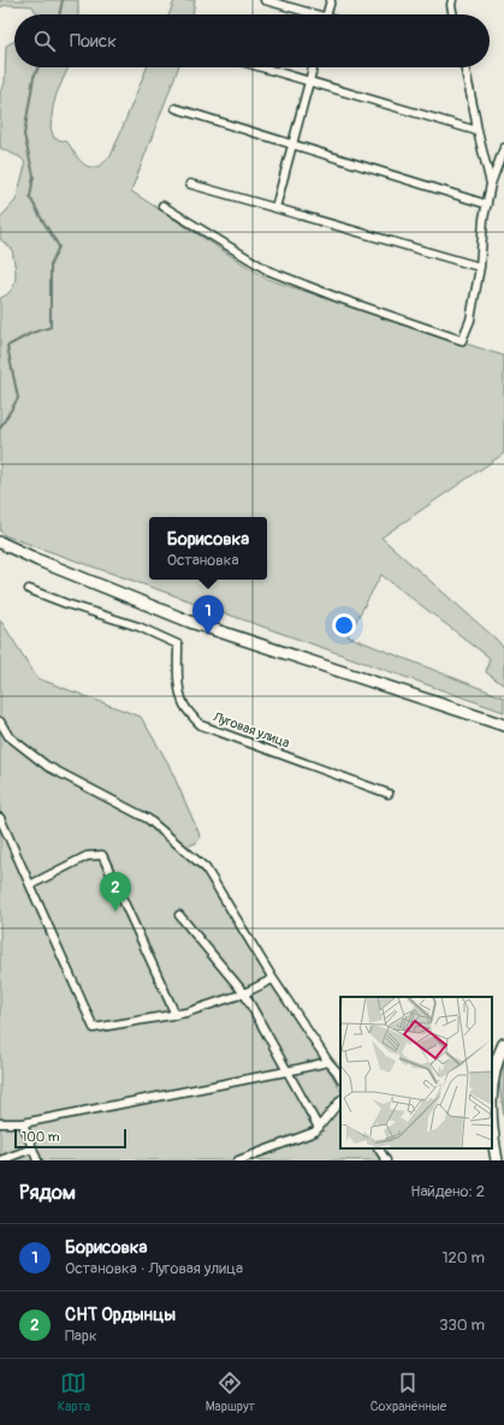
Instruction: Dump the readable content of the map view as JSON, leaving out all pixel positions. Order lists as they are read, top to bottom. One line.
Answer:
{"streets":{"street":["Луговая улица"]},"scale_bar":"100 m","page":{"search":"Поиск","popup":["Борисовка","Остановка"],"pins":["1","2"],"scale":"100 m","heading":["Рядом","Найдено: 2"],"list":[{"mark":"1","name":"Борисовка","note":"Остановка · Луговая улица","value":"120 m"},{"mark":"2","name":"СНТ Ордынцы","note":"Парк","value":"330 m"}],"nav":["Карта","Маршрут","Сохранённые"]}}
